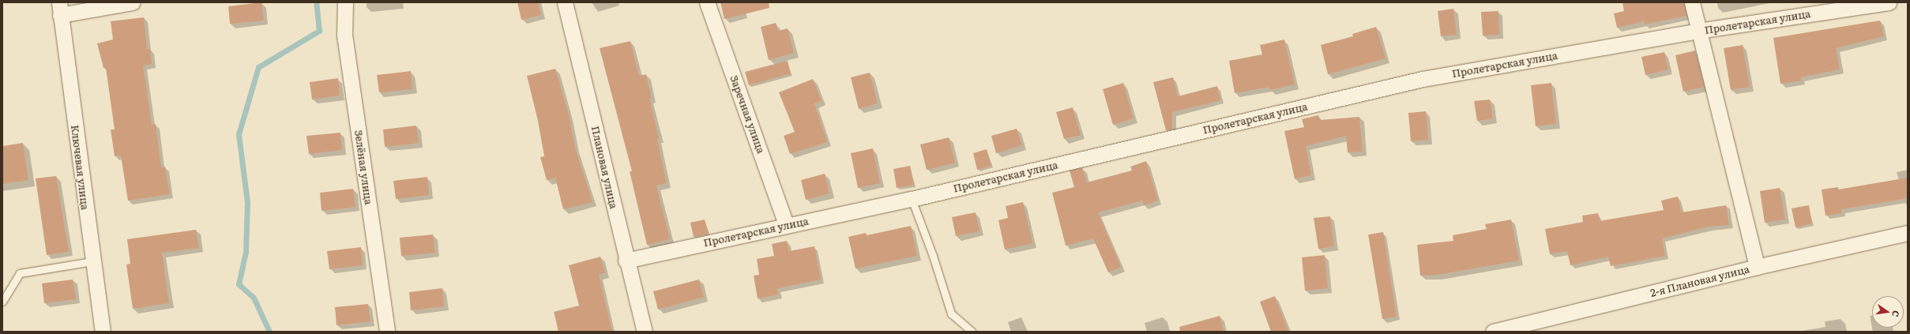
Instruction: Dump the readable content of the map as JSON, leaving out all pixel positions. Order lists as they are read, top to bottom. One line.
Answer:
{"streets":{"street":["Пролетарская улица","Заречная улица","Ключевая улица","Зелёная улица","Плановая улица","2-я Плановая улица"]},"crossings":[["Пролетарская улица","Заречная улица"],["Пролетарская улица","Плановая улица"]],"north":"right"}
